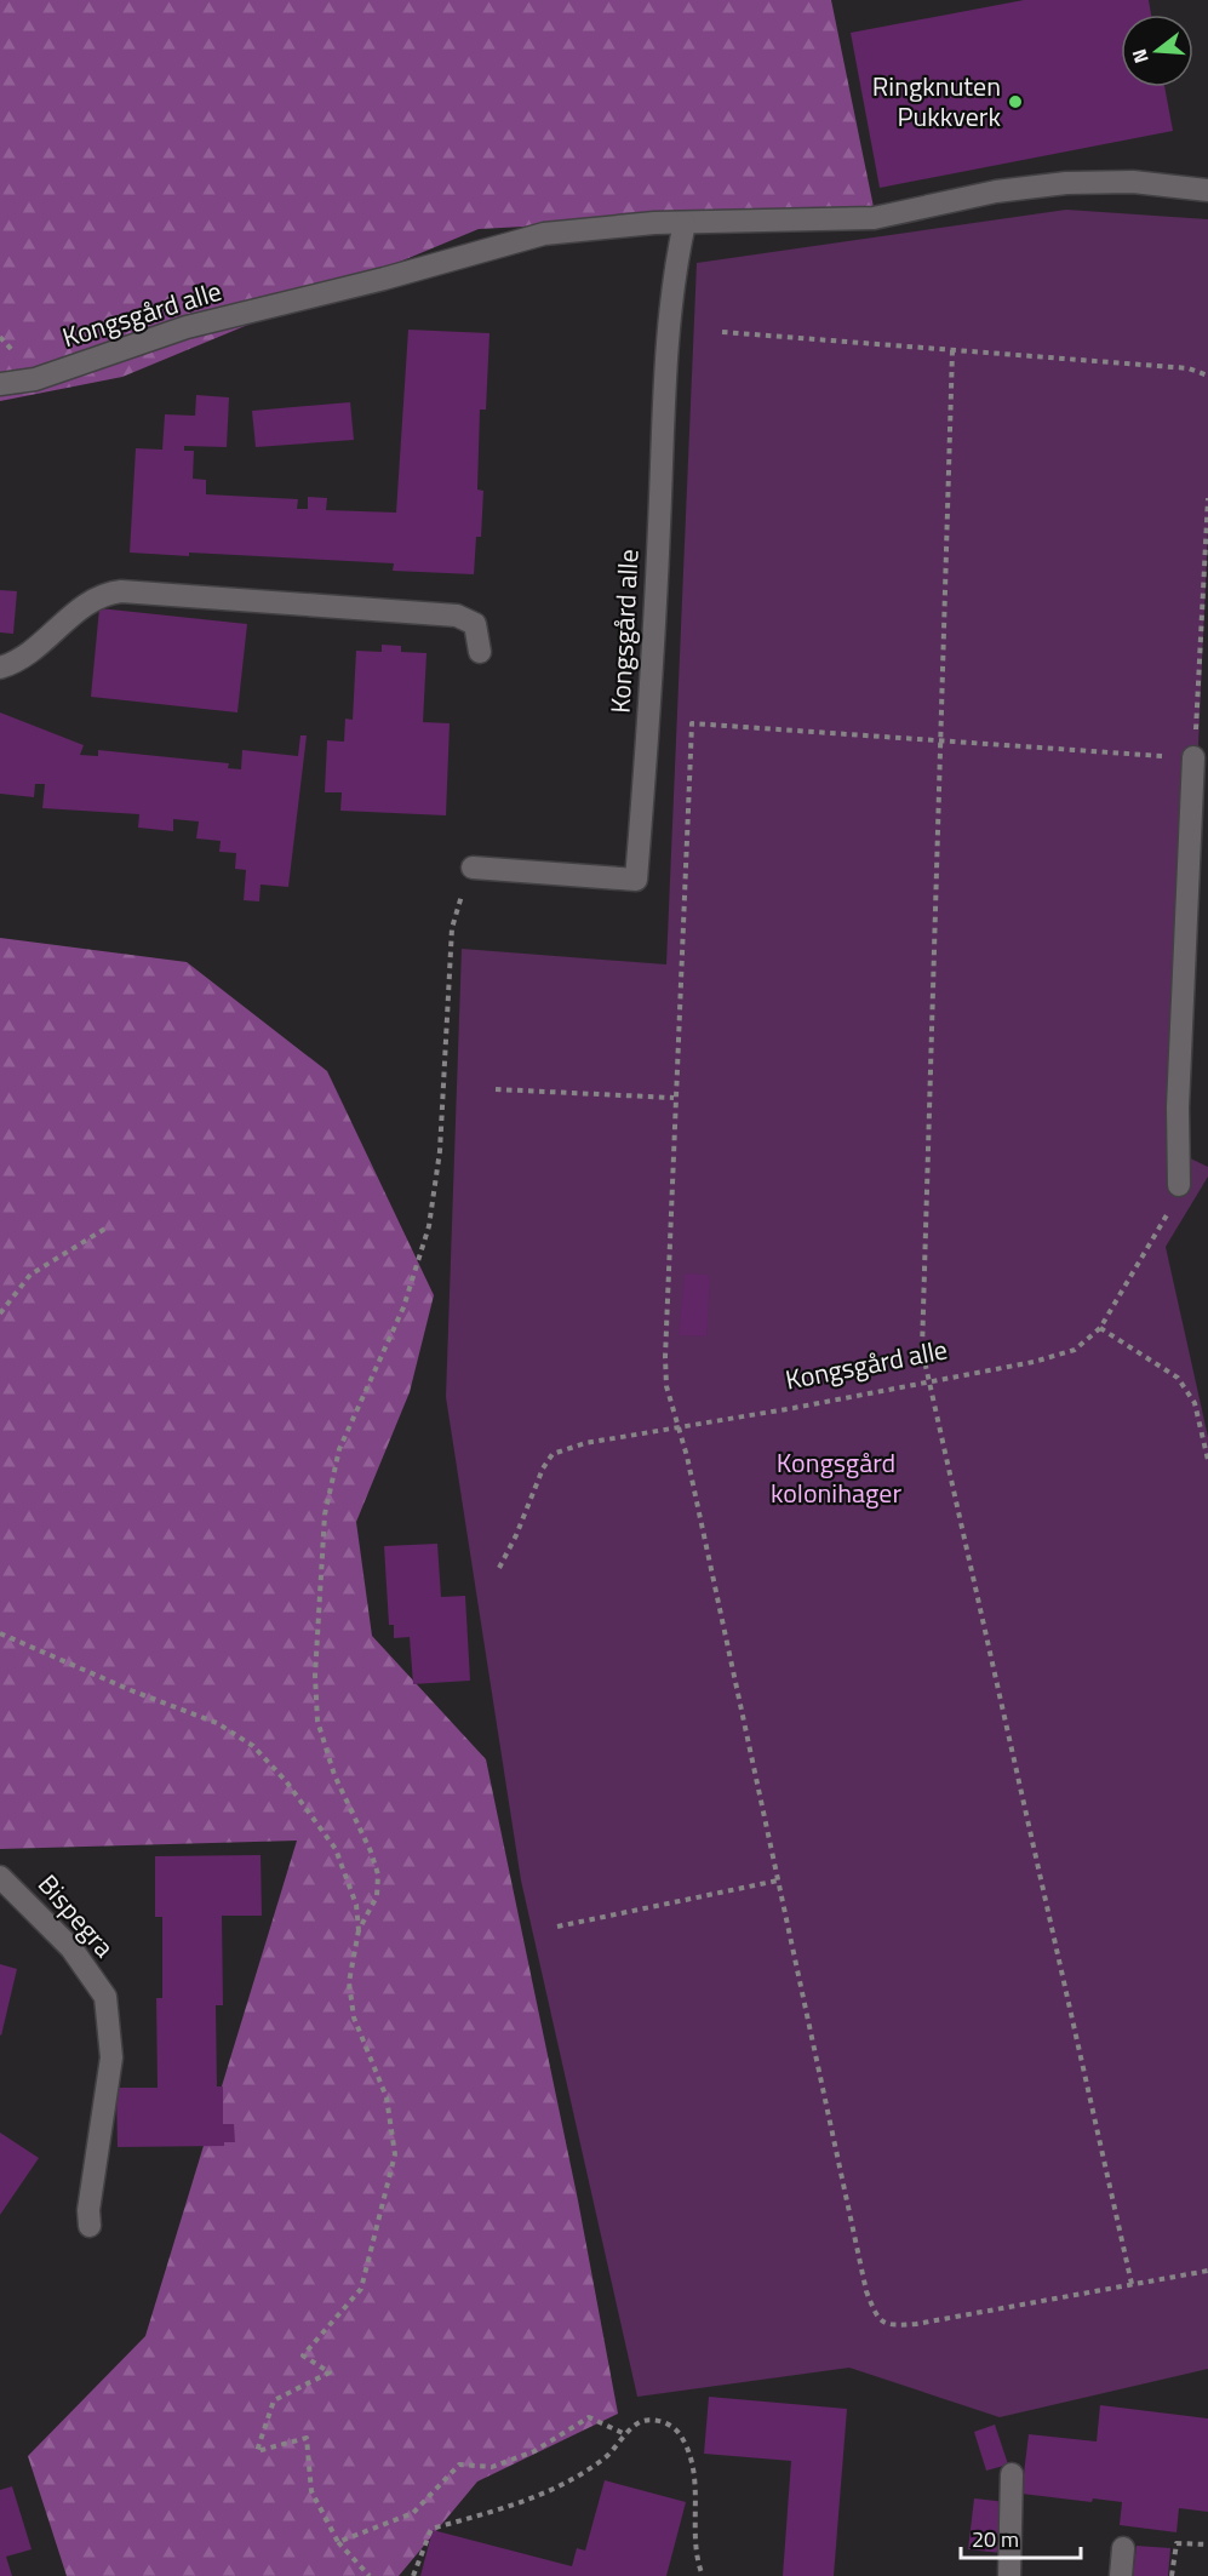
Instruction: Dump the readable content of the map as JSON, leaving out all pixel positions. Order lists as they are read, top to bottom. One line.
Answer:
{"streets":{"lane":["Kongsgård alle","Bispegra"]},"parks":["Kongsgård kolonihager"],"places":["Ringknuten Pukkverk"],"scale_bar":"20 m","north":"left"}
